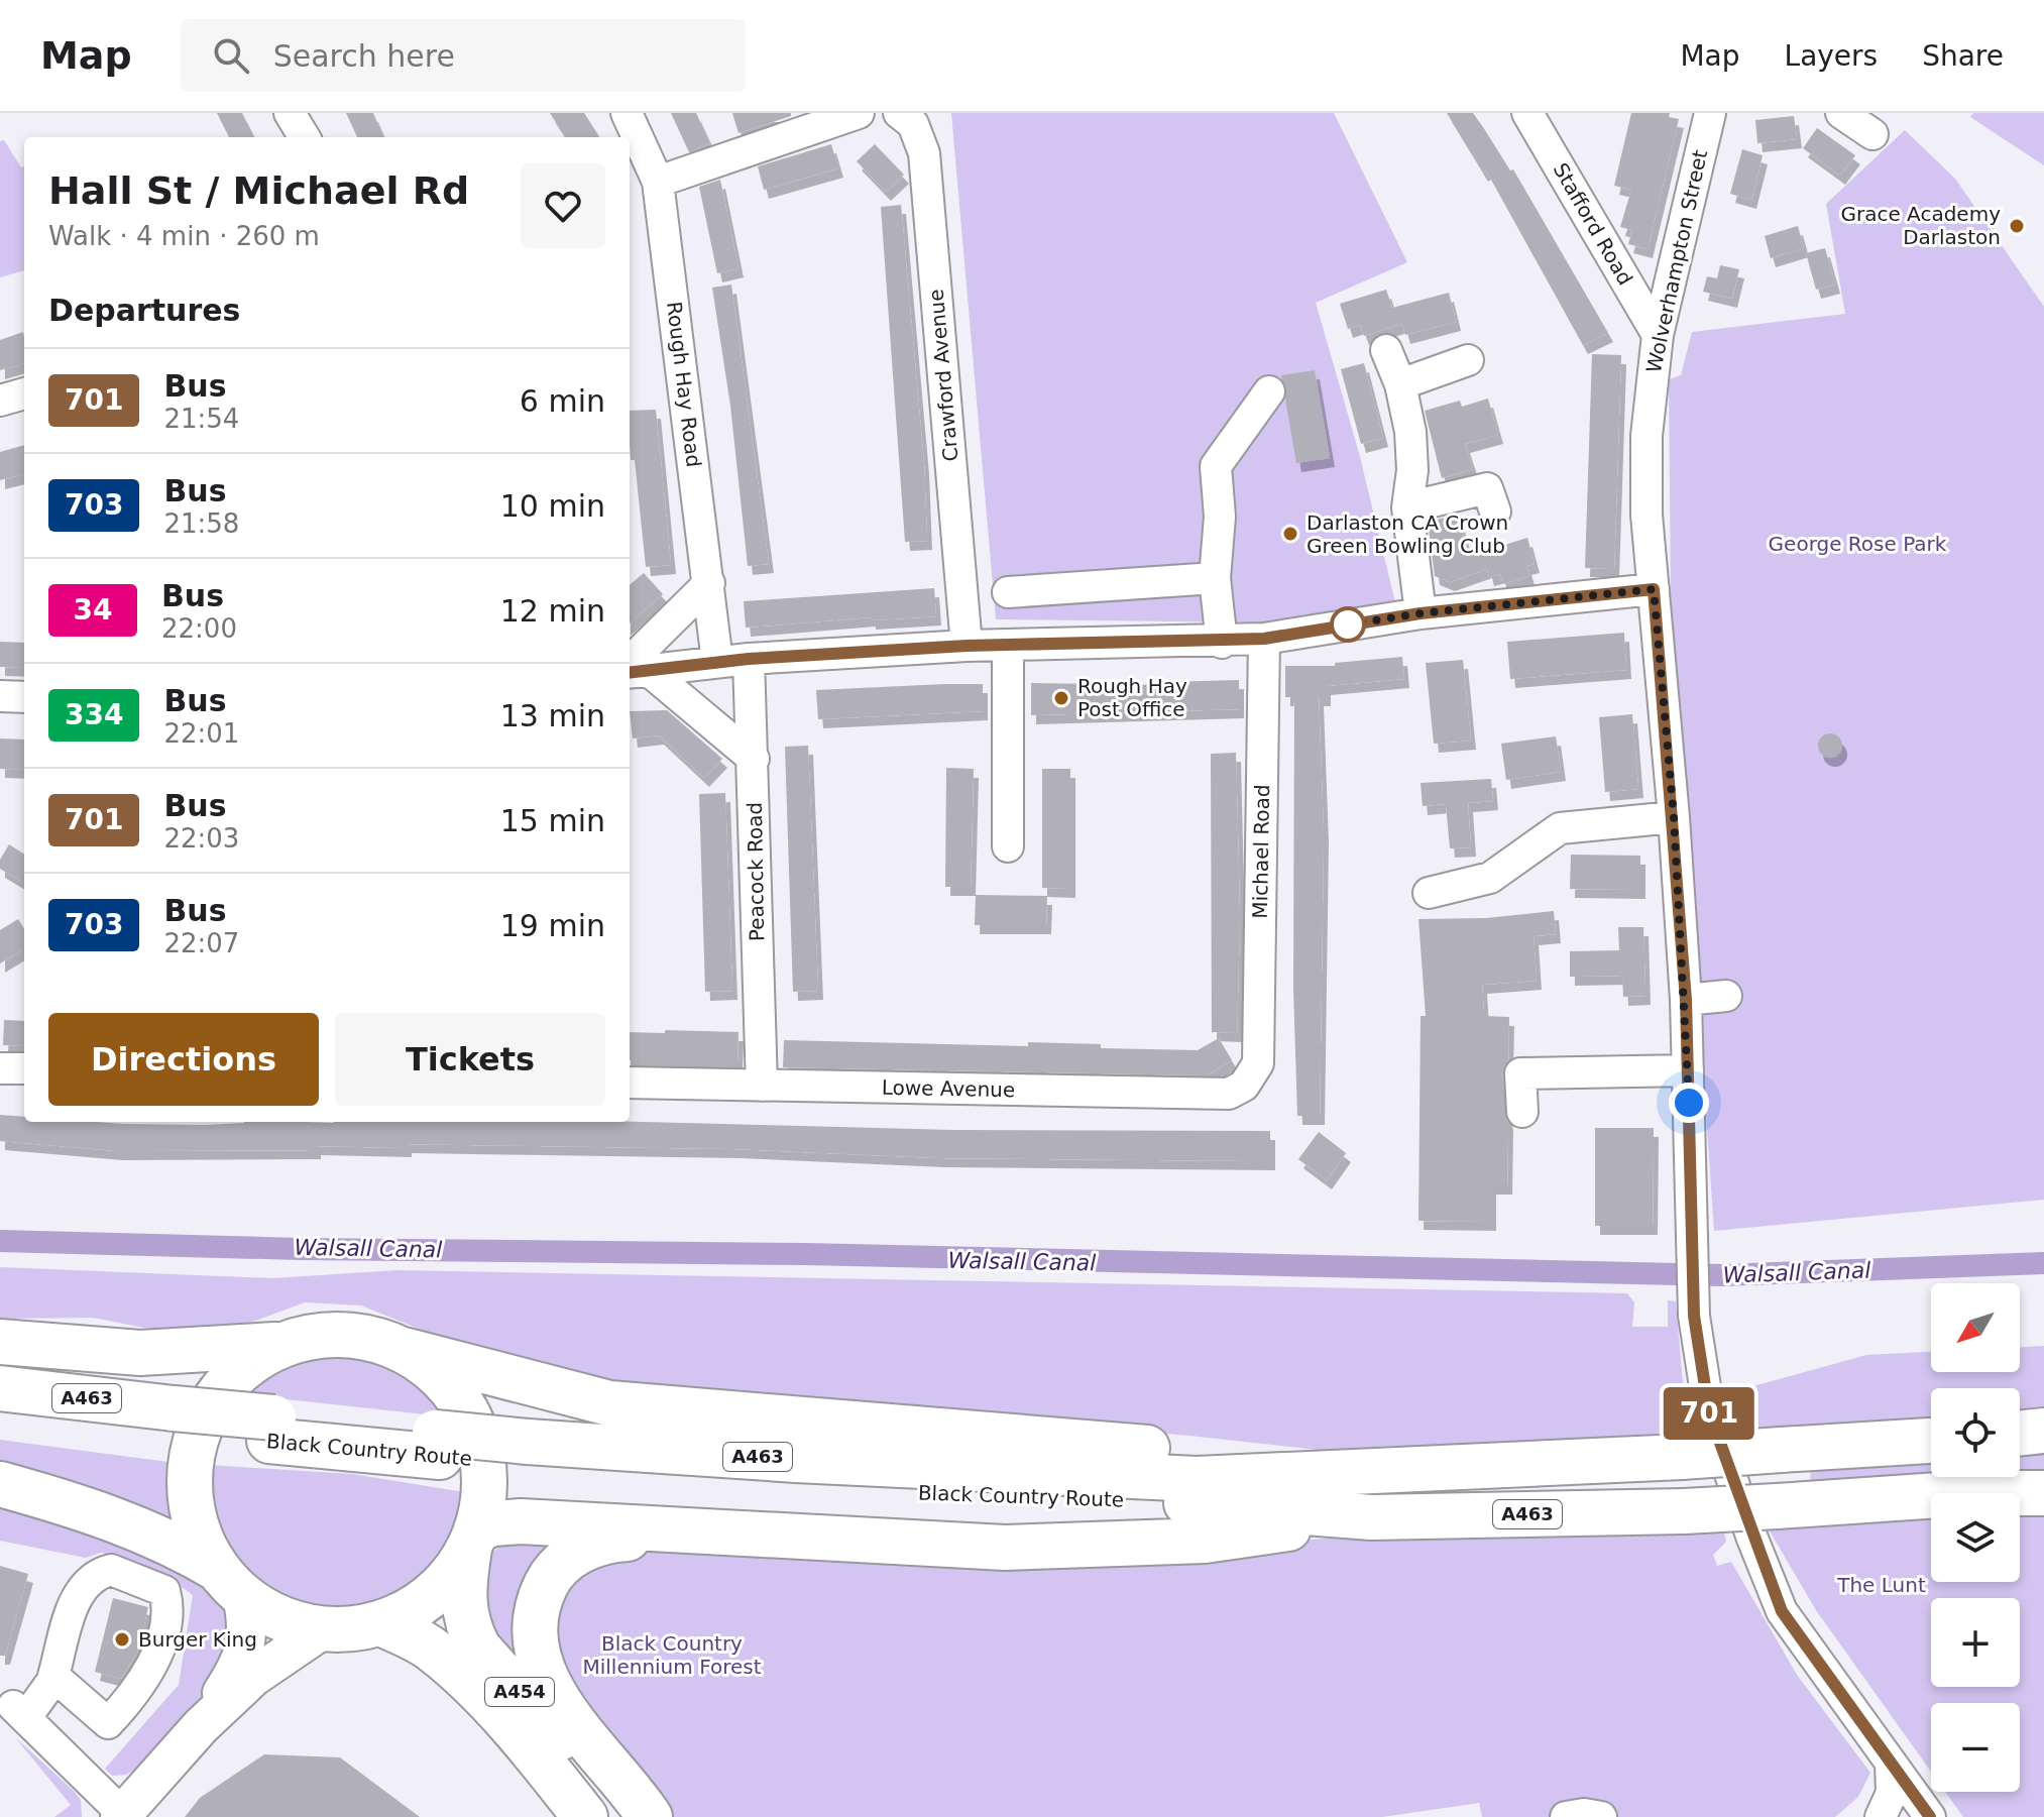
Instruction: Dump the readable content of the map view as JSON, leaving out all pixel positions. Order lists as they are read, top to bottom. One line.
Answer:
{"streets":{"highway":["A463","Black Country Route","A454"],"street":["Stafford Road","Wolverhampton Street","Crawford Avenue","Rough Hay Road","Michael Road","Peacock Road","Lowe Avenue"]},"crossings":[["Stafford Road","Wolverhampton Street"],["Michael Road","Lowe Avenue"],["Peacock Road","Lowe Avenue"]],"water":["Walsall Canal"],"parks":["George Rose Park","The Lunt","Black Country Millennium Forest"],"places":["Grace Academy Darlaston","Darlaston CA Crown Green Bowling Club","Rough Hay Post Office","Burger King"],"lines":["bus line 701"],"north":"bottom left","page":{"header":"Map","search":"Search here","nav":["Map","Layers","Share"],"on_map":"701","heading":[["Hall St / Michael Rd","Walk · 4 min · 260 m"],"Departures"],"list":[{"mark":"701","name":"Bus","note":"21:54","value":"6 min"},{"mark":"703","name":"Bus","note":"21:58","value":"10 min"},{"mark":"34","name":"Bus","note":"22:00","value":"12 min"},{"mark":"334","name":"Bus","note":"22:01","value":"13 min"},{"mark":"701","name":"Bus","note":"22:03","value":"15 min"},{"mark":"703","name":"Bus","note":"22:07","value":"19 min"}],"buttons":["Directions","Tickets"],"map_buttons":["+","−"]}}
